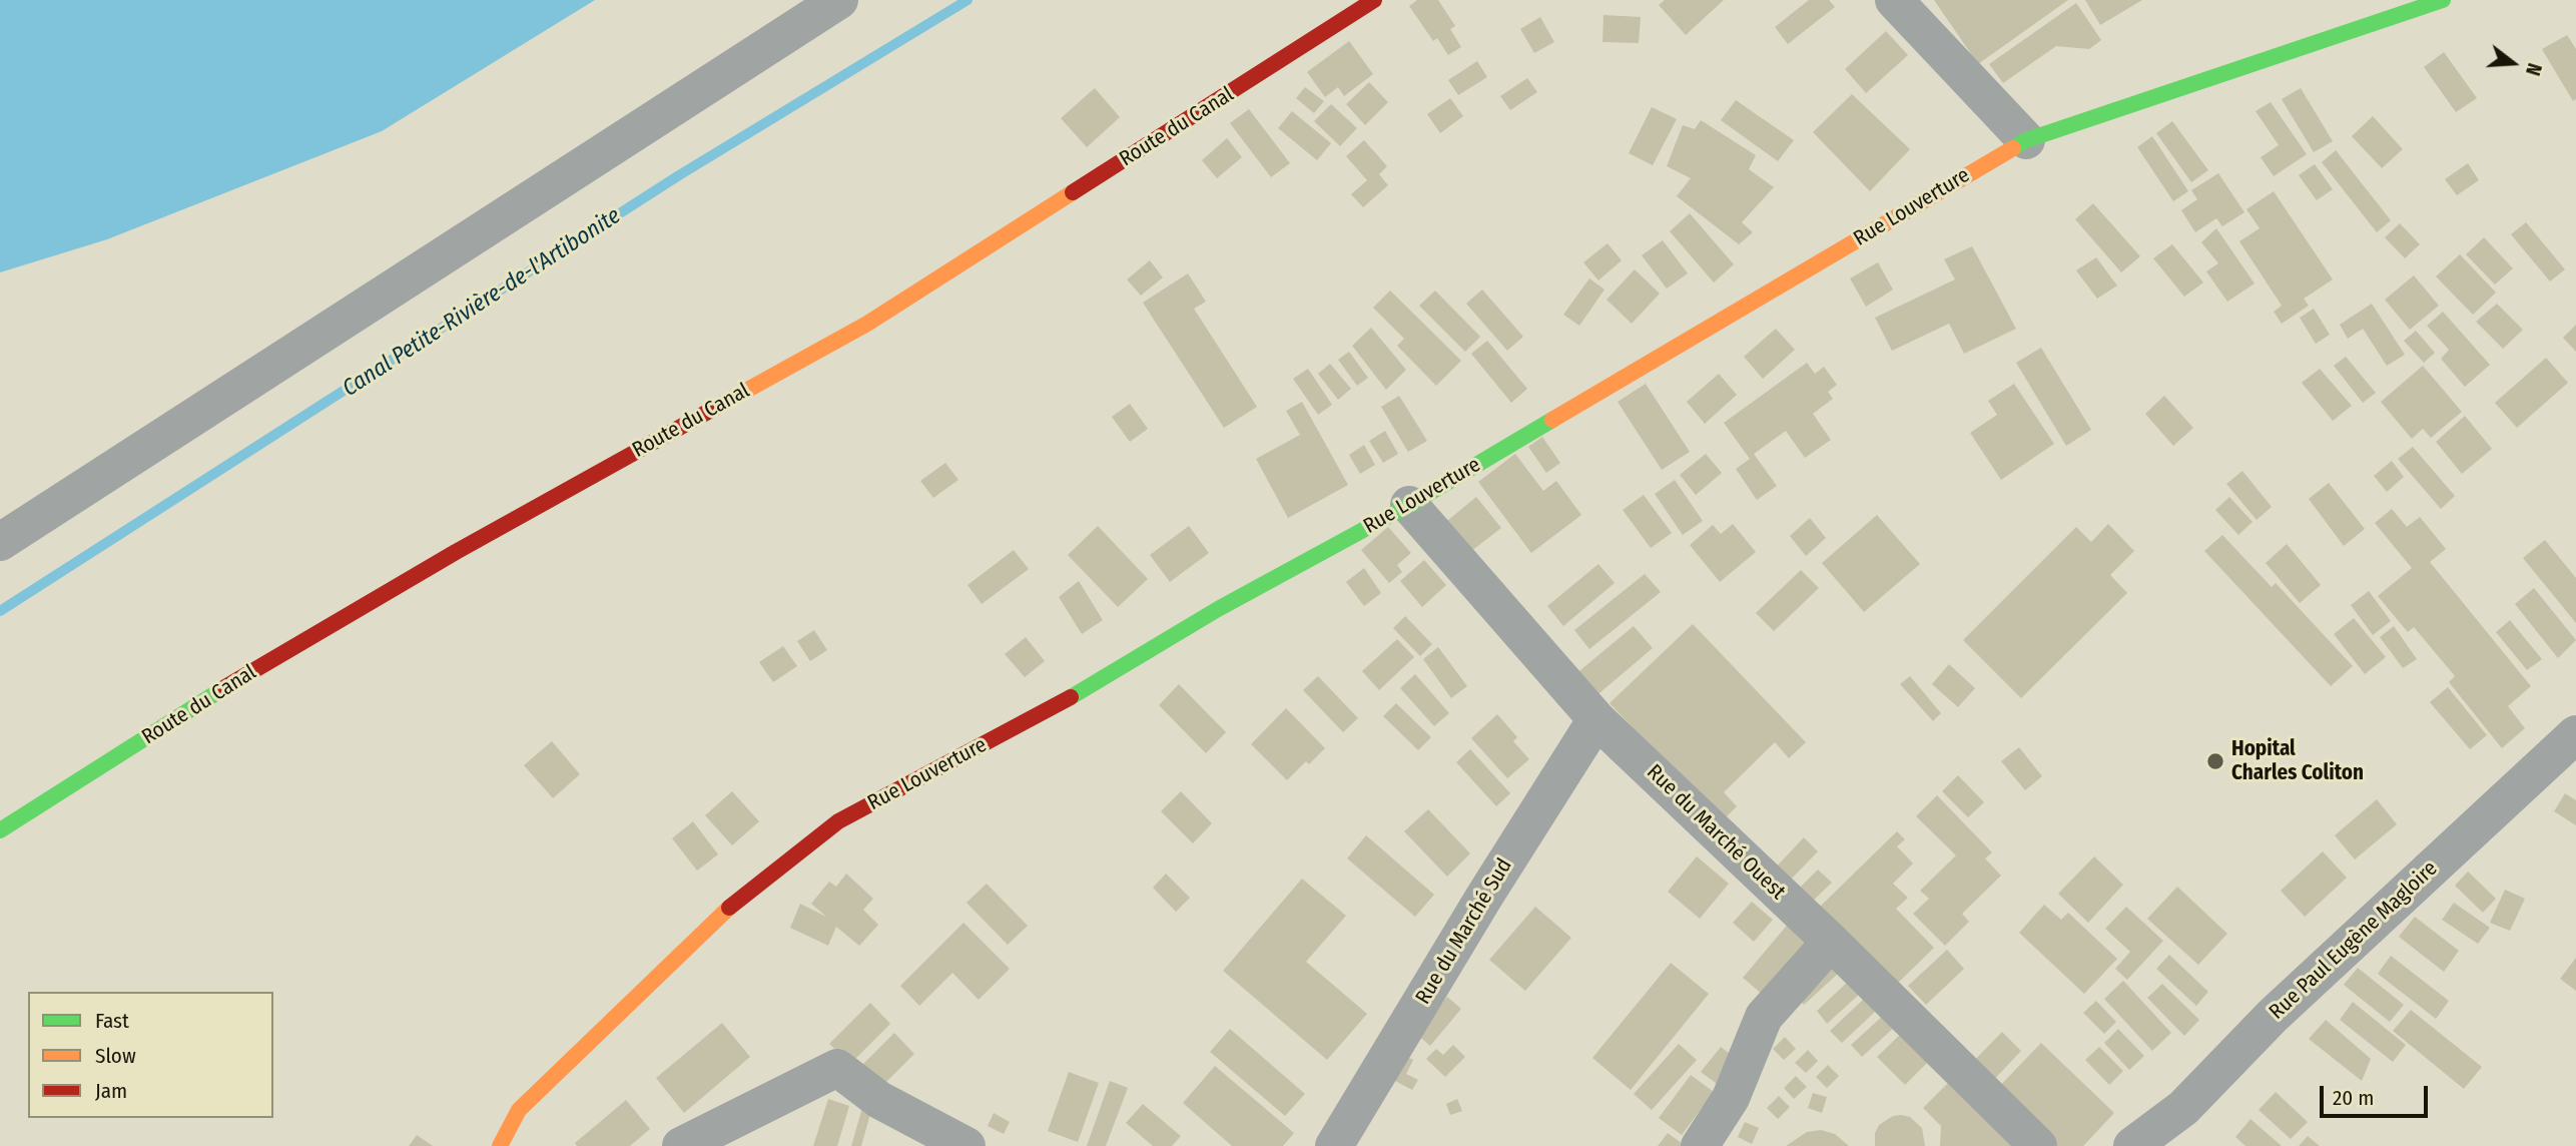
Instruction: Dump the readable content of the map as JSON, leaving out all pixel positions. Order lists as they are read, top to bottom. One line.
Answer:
{"streets":{"main road":["Route du Canal","Rue Louverture"],"street":["Rue du Marché Ouest","Rue du Marché Sud","Rue Paul Eugène Magloire"]},"crossings":[["Rue Louverture","Rue du Marché Ouest"],["Rue du Marché Ouest","Rue du Marché Sud"]],"water":["Canal Petite-Rivière-de-l'Artibonite"],"places":["Hopital Charles Coliton"],"legend":["Fast","Slow","Jam"],"scale_bar":"20 m","north":"right"}
